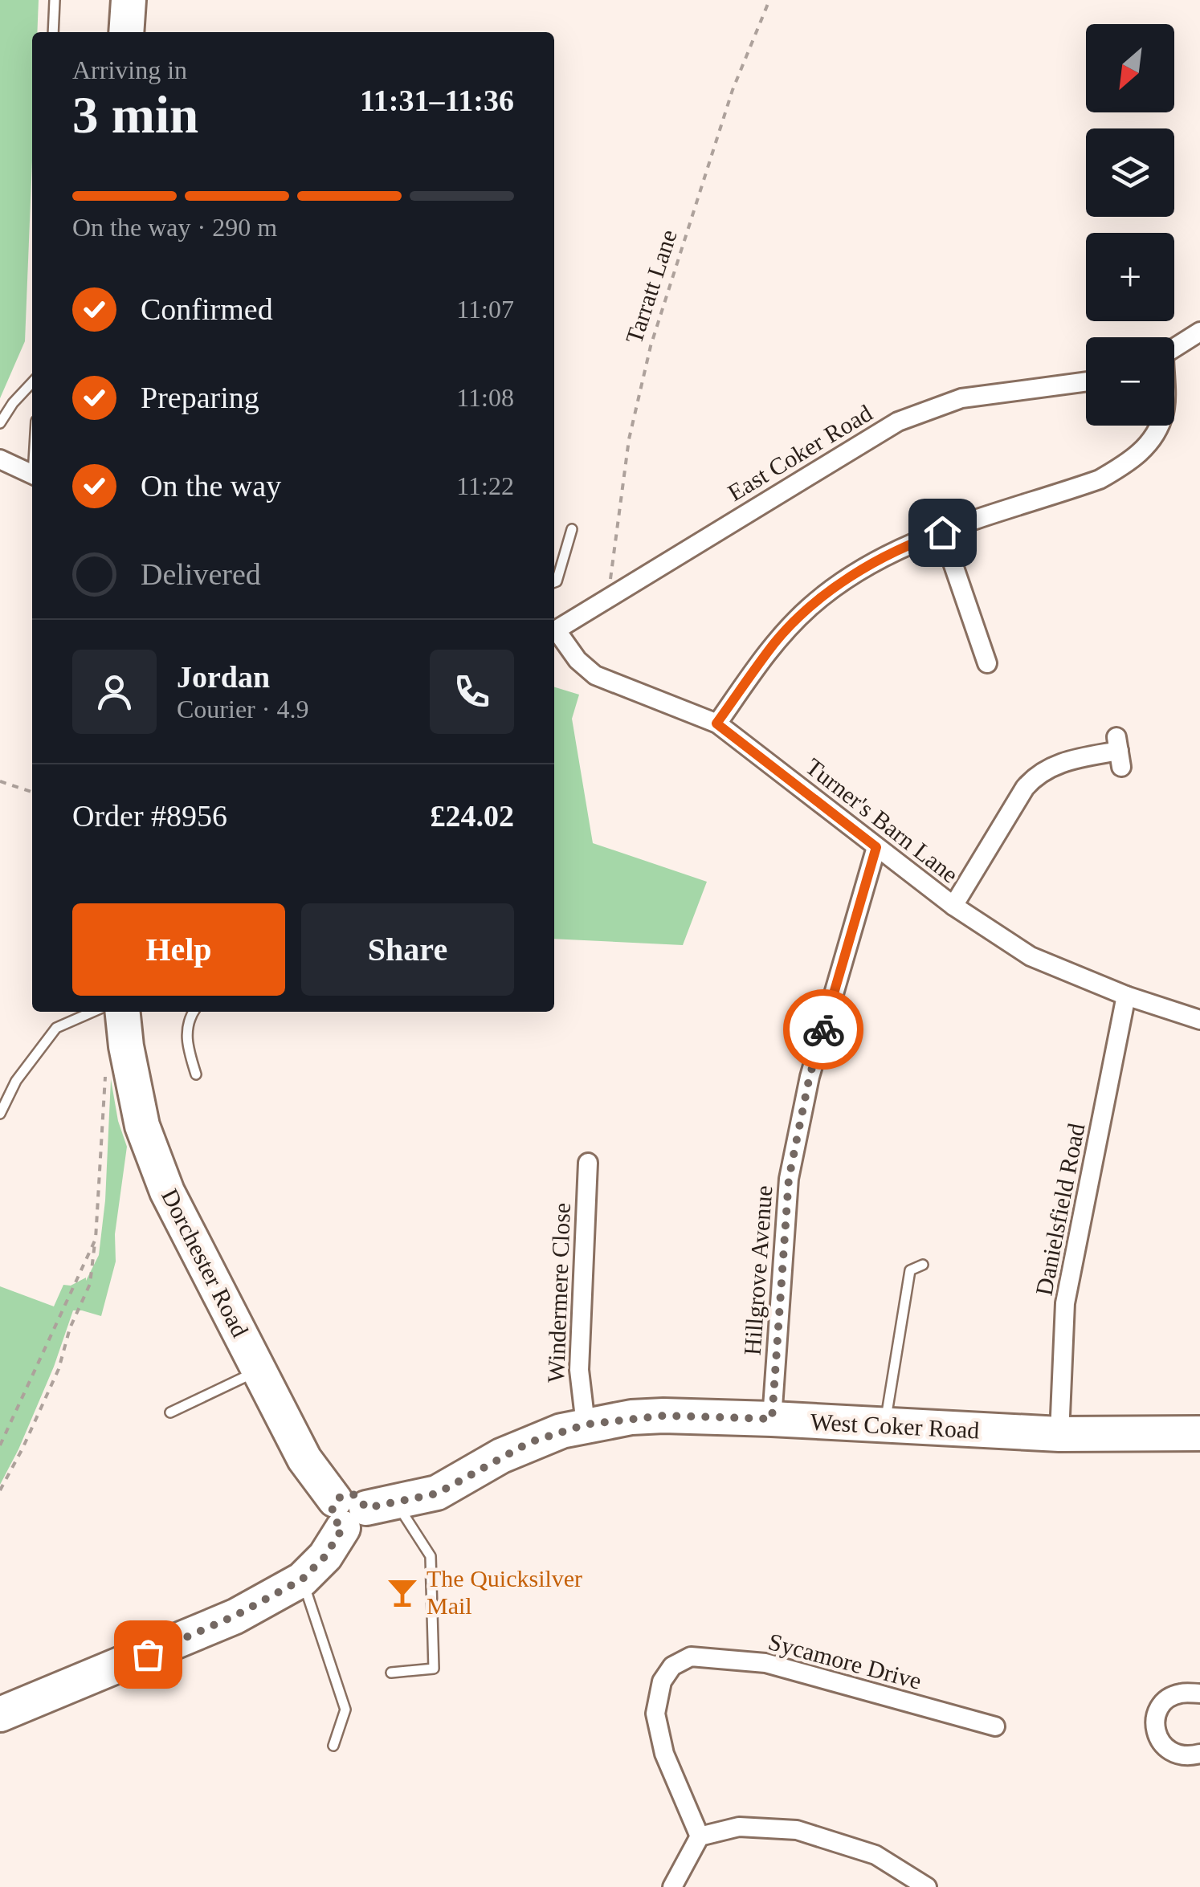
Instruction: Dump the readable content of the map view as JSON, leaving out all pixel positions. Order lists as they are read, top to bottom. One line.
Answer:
{"streets":{"highway":["Dorchester Road","West Coker Road"],"street":["East Coker Road","Turner's Barn Lane","Danielsfield Road","Hillgrove Avenue","Windermere Close","Sycamore Drive"],"path":["Tarratt Lane"]},"crossings":[["Tarratt Lane","East Coker Road"],["Turner's Barn Lane","Danielsfield Road"],["Turner's Barn Lane","Hillgrove Avenue"],["Danielsfield Road","West Coker Road"],["Dorchester Road","West Coker Road"],["Hillgrove Avenue","West Coker Road"],["Windermere Close","West Coker Road"]],"places":{"bar":["The Quicksilver Mail"]},"north":"bottom left","page":{"map_buttons":["+","−"],"heading":["3 min","Arriving in","11:31–11:36"],"panel":["Jordan","Courier · 4.9","Order #8956","£24.02"],"bar":"On the way · 290 m","list":[["Confirmed","11:07"],["Preparing","11:08"],["On the way","11:22"],"Delivered"],"buttons":["Help","Share"]}}
